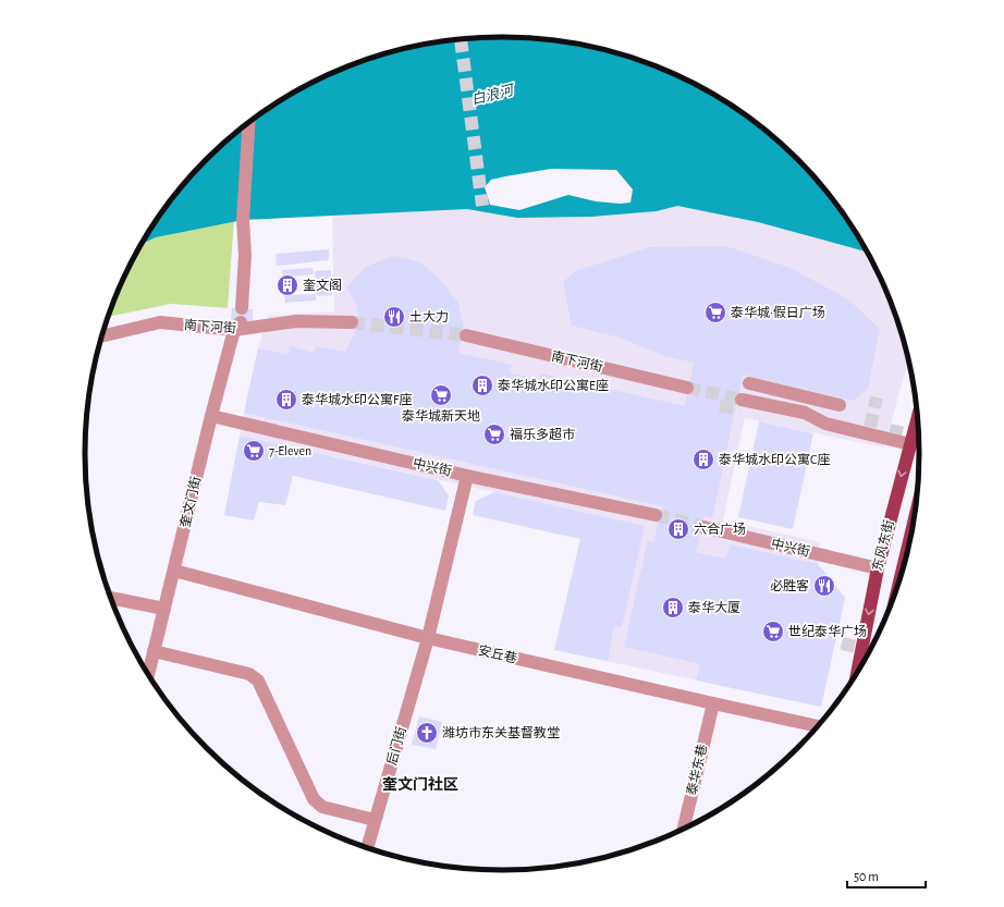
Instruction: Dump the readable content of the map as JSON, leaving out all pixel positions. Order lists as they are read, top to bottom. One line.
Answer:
{"streets":{"main road":["东风东街"],"street":["南下河街","中兴街","奎文门街","安丘巷","后门街","泰华东巷"]},"crossings":[["南下河街","奎文门街"],["中兴街","奎文门街"],["中兴街","东风东街"],["中兴街","后门街"],["奎文门街","安丘巷"],["安丘巷","后门街"],["安丘巷","泰华东巷"]],"one_way":["东风东街"],"districts":["奎文门社区"],"water":["白浪河"],"places":{"building":["奎文阁","泰华城水印公寓E座","泰华城水印公寓F座","泰华城水印公寓C座","六合广场","泰华大厦"],"supermarket":["泰华城·假日广场","泰华城新天地","福乐多超市","7-Eleven","世纪泰华广场"],"restaurant":["土大力","必胜客"],"church":["潍坊市东关基督教堂"]},"scale_bar":"50 m"}
